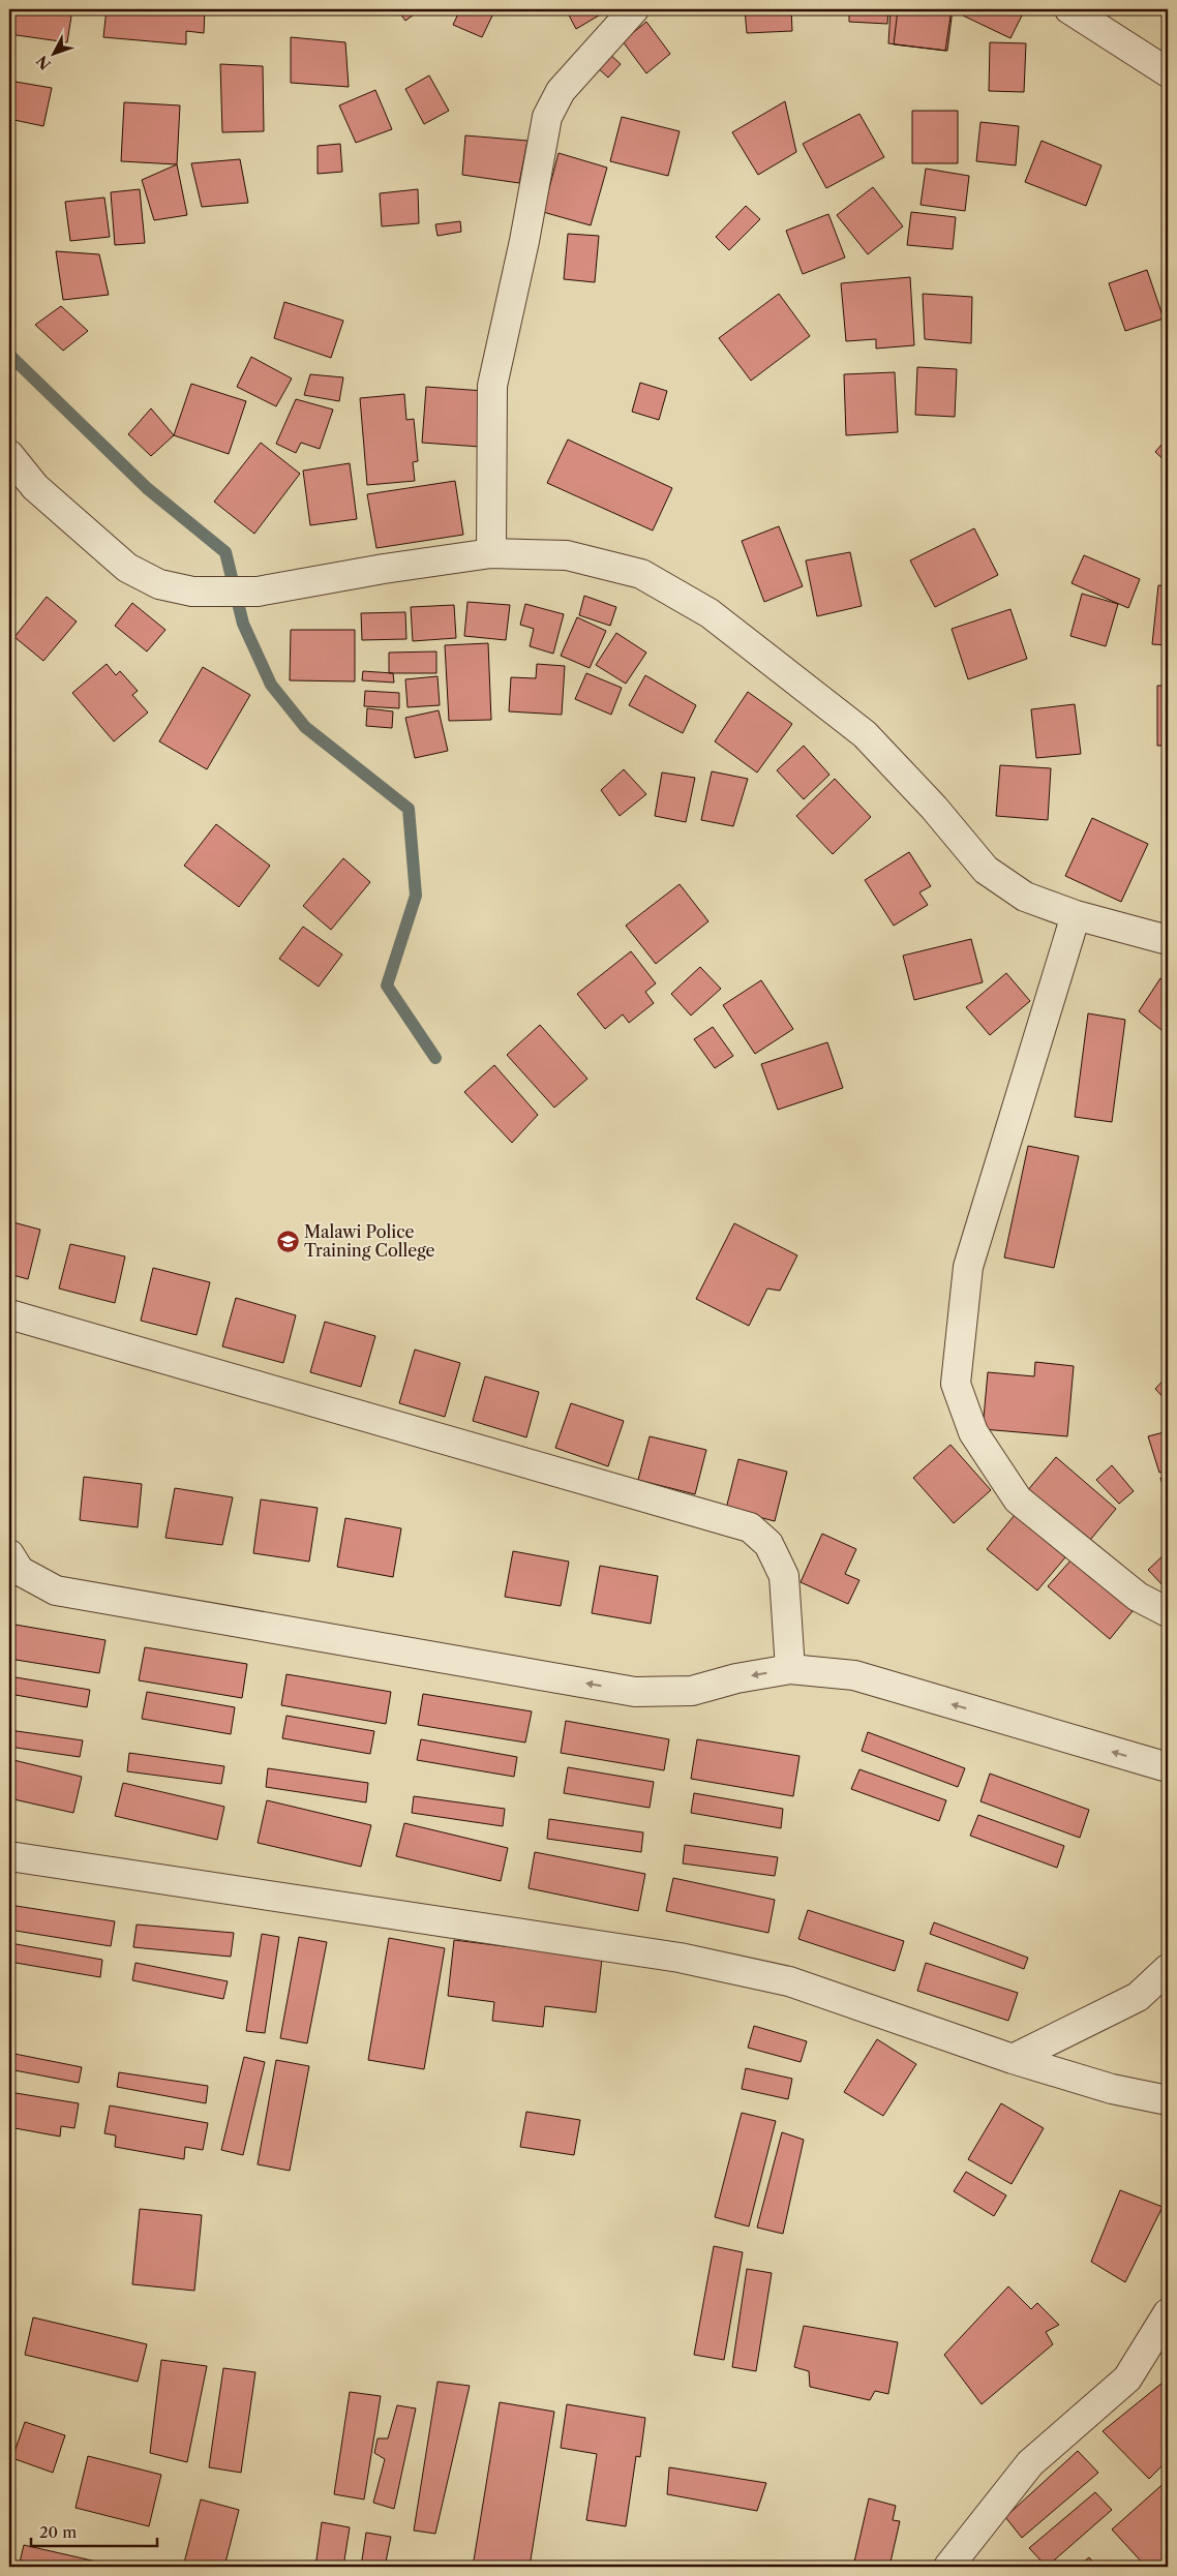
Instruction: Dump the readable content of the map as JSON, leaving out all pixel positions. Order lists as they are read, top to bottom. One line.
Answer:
{"places":{"school or university":["Malawi Police Training College"]},"scale_bar":"20 m","north":"bottom left"}
